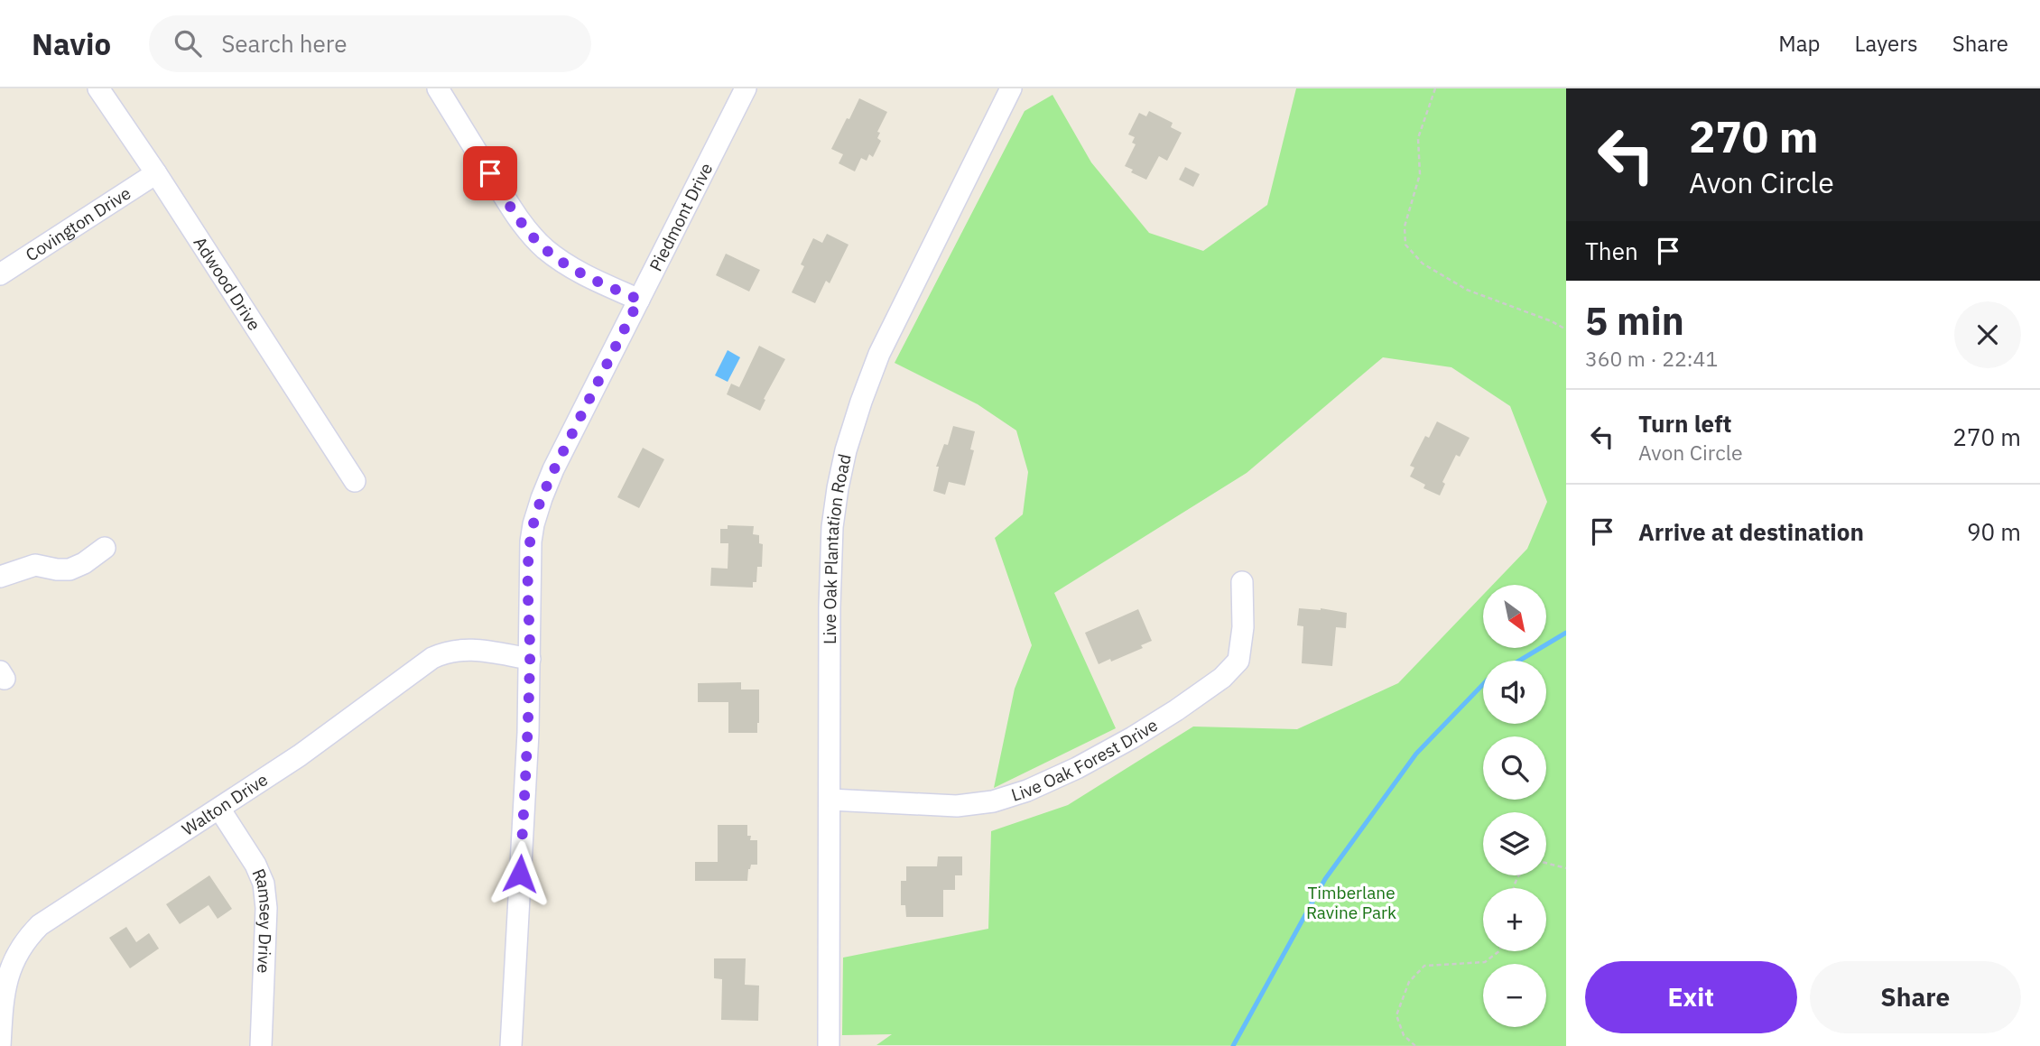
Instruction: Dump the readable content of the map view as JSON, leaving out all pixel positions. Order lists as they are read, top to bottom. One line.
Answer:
{"streets":{"street":["Piedmont Drive","Covington Drive","Adwood Drive","Live Oak Plantation Road","Live Oak Forest Drive","Walton Drive","Ramsey Drive"]},"crossings":[["Piedmont Drive","Walton Drive"],["Covington Drive","Adwood Drive"],["Live Oak Plantation Road","Live Oak Forest Drive"],["Walton Drive","Ramsey Drive"]],"parks":["Timberlane Ravine Park"],"north":"bottom right","page":{"header":"Navio","search":"Search here","nav":["Map","Layers","Share"],"turn":["270 m","Avon Circle"],"then":"Then","heading":["5 min","360 m · 22:41"],"list":[{"name":"Turn left","note":"Avon Circle","value":"270 m"},{"name":"Arrive at destination","value":"90 m"}],"map_buttons":["+","−"],"buttons":["Exit","Share"]}}
